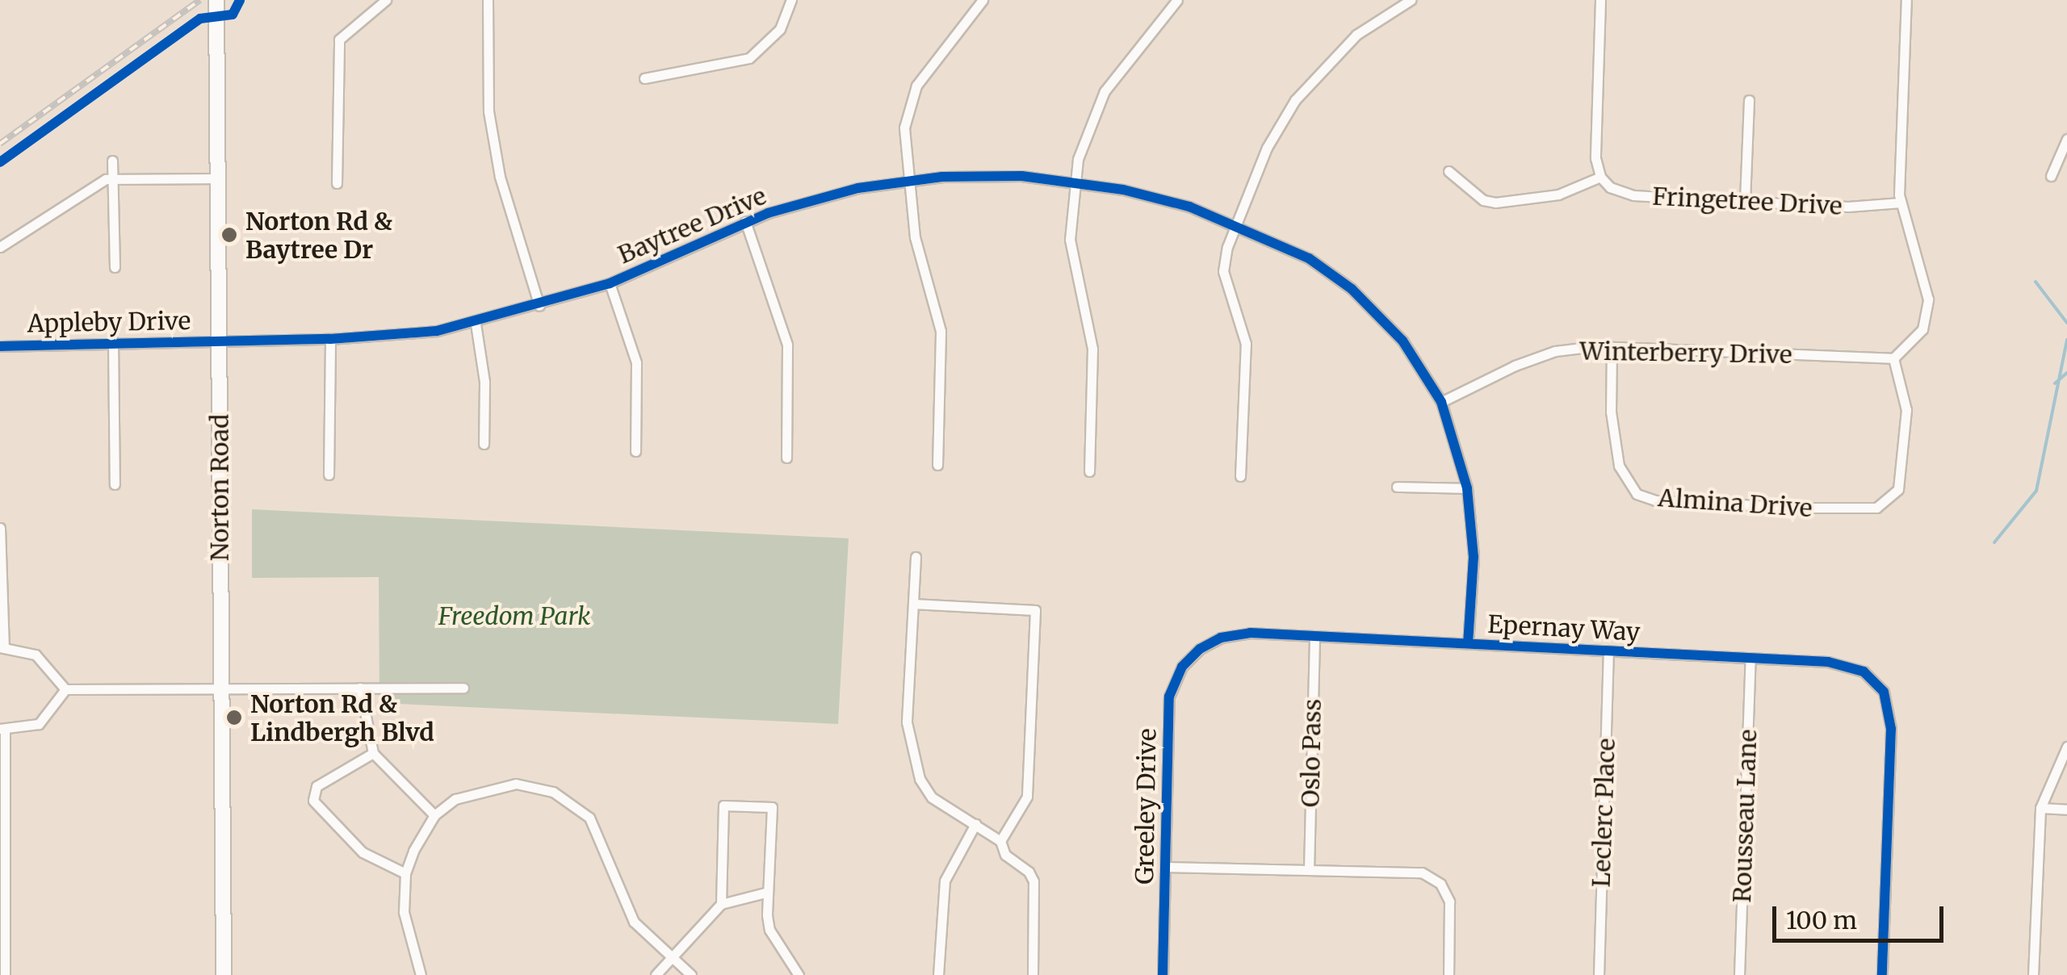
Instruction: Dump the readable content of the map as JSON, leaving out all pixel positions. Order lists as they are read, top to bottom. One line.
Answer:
{"streets":{"main road":["Norton Road"],"street":["Fringetree Drive","Baytree Drive","Appleby Drive","Winterberry Drive","Almina Drive","Epernay Way","Oslo Pass","Greeley Drive","Leclerc Place","Rousseau Lane"]},"crossings":[["Baytree Drive","Appleby Drive"],["Baytree Drive","Winterberry Drive"],["Baytree Drive","Norton Road"],["Baytree Drive","Epernay Way"],["Appleby Drive","Norton Road"],["Winterberry Drive","Almina Drive"],["Epernay Way","Oslo Pass"],["Epernay Way","Greeley Drive"],["Epernay Way","Leclerc Place"],["Epernay Way","Rousseau Lane"]],"parks":["Freedom Park"],"places":["Norton Rd & Baytree Dr","Norton Rd & Lindbergh Blvd"],"scale_bar":"100 m"}
